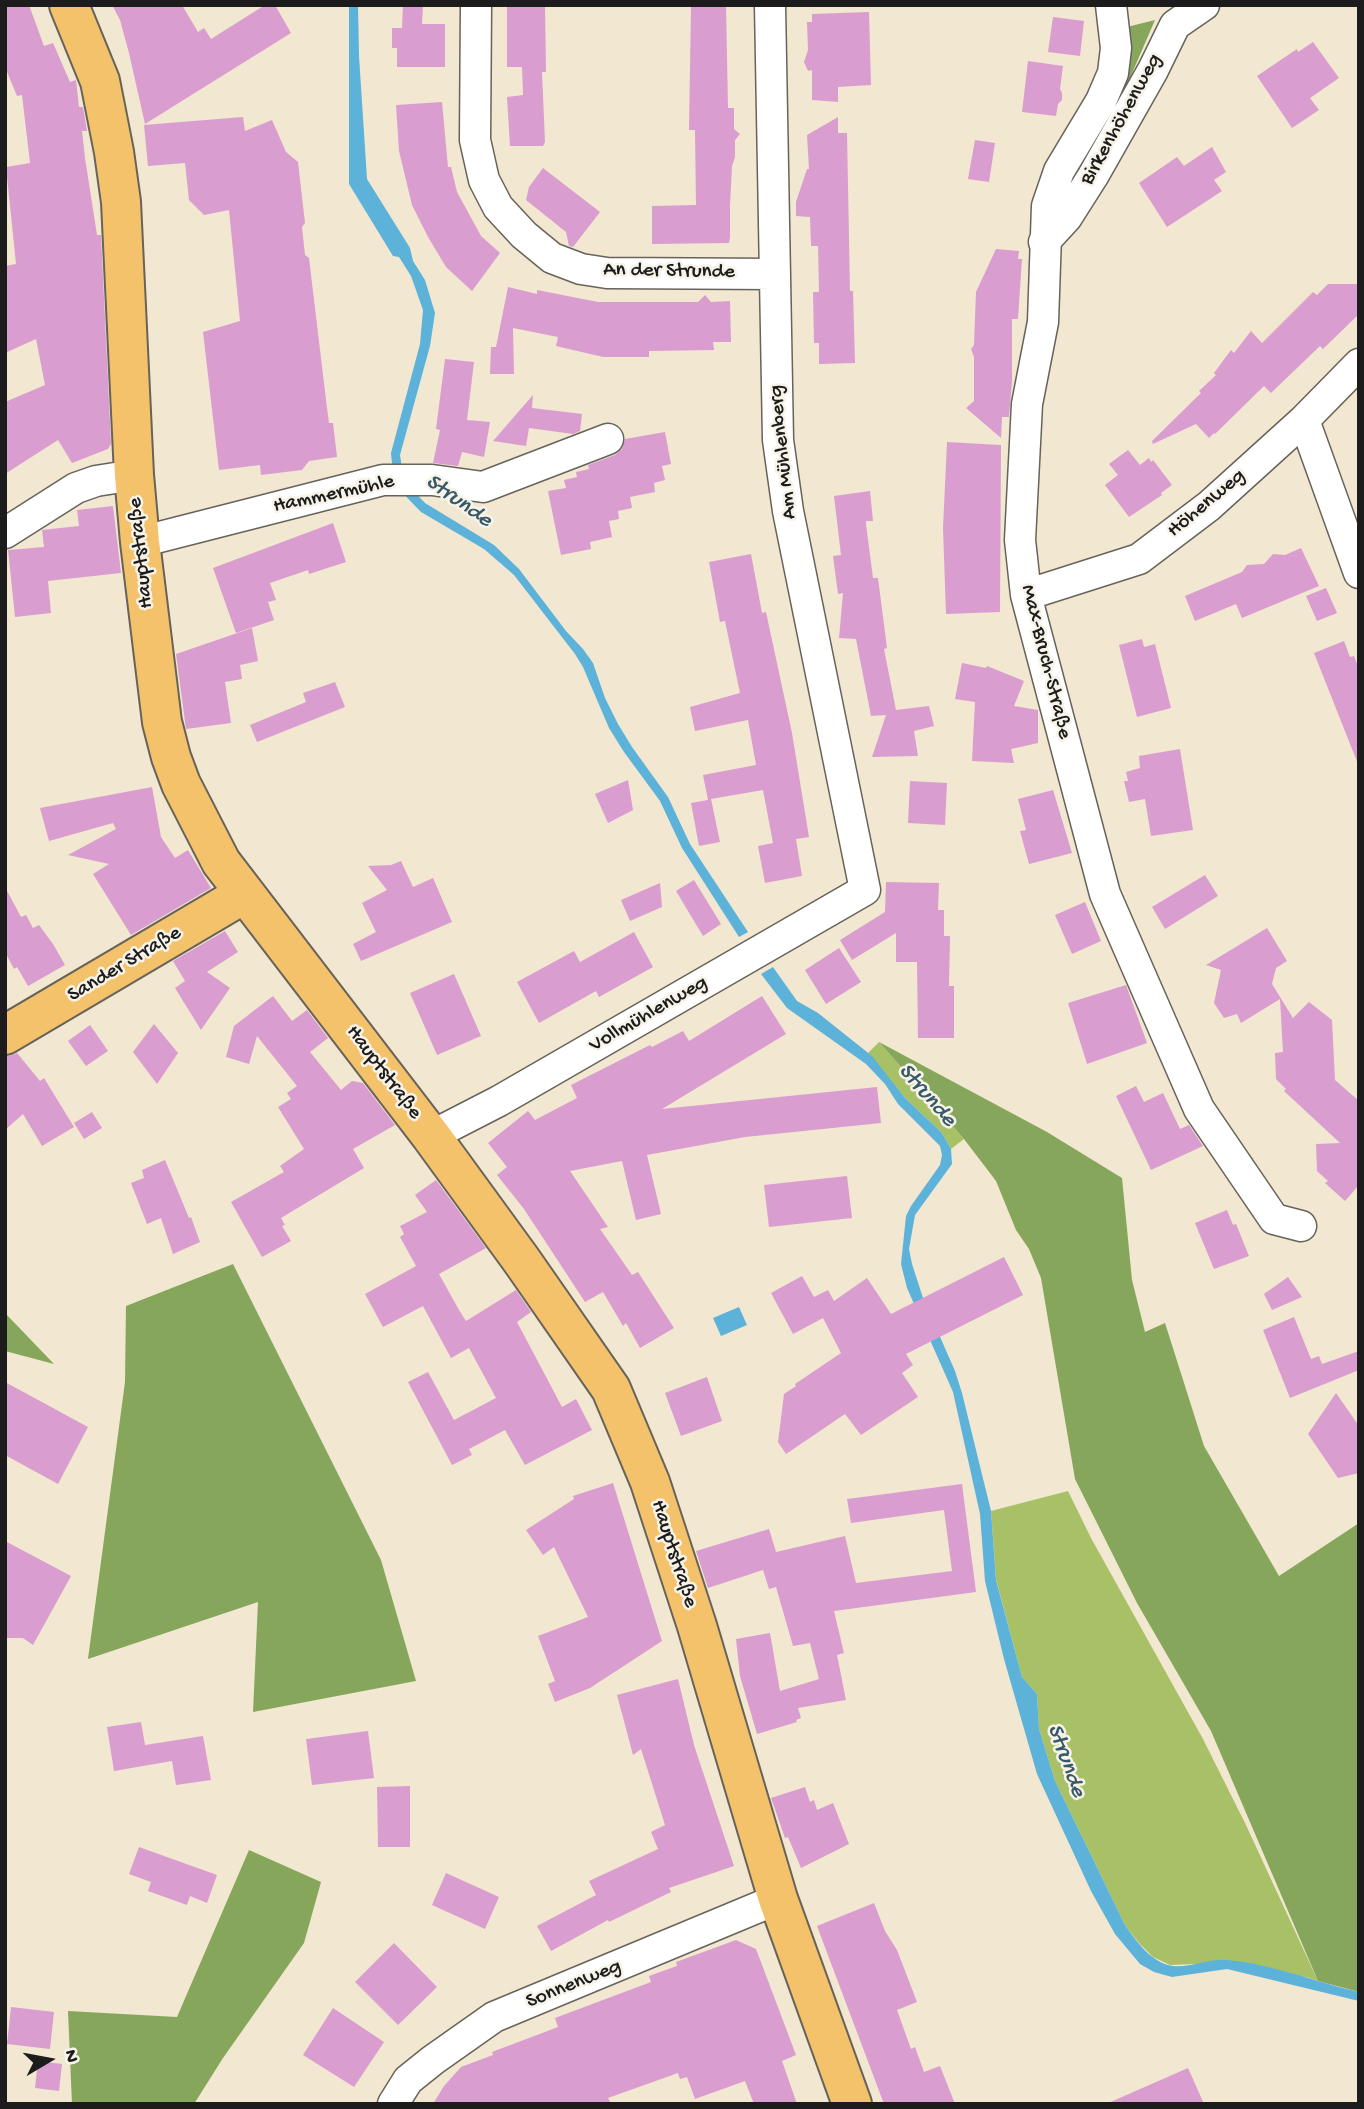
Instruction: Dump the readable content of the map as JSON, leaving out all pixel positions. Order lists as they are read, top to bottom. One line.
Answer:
{"streets":{"main road":["Hauptstraße","Sander Straße"],"street":["Birkenhöhenweg","An der Strunde","Am Mühlenberg","Hammermühle","Höhenweg","Max-Bruch-Straße","Vollmühlenweg","Sonnenweg"]},"crossings":[["Birkenhöhenweg","Max-Bruch-Straße"],["An der Strunde","Am Mühlenberg"],["Am Mühlenberg","Vollmühlenweg"],["Hammermühle","Hauptstraße"],["Höhenweg","Max-Bruch-Straße"],["Hauptstraße","Sander Straße"],["Hauptstraße","Vollmühlenweg"],["Hauptstraße","Sonnenweg"]],"water":["Strunde"],"north":"right"}
